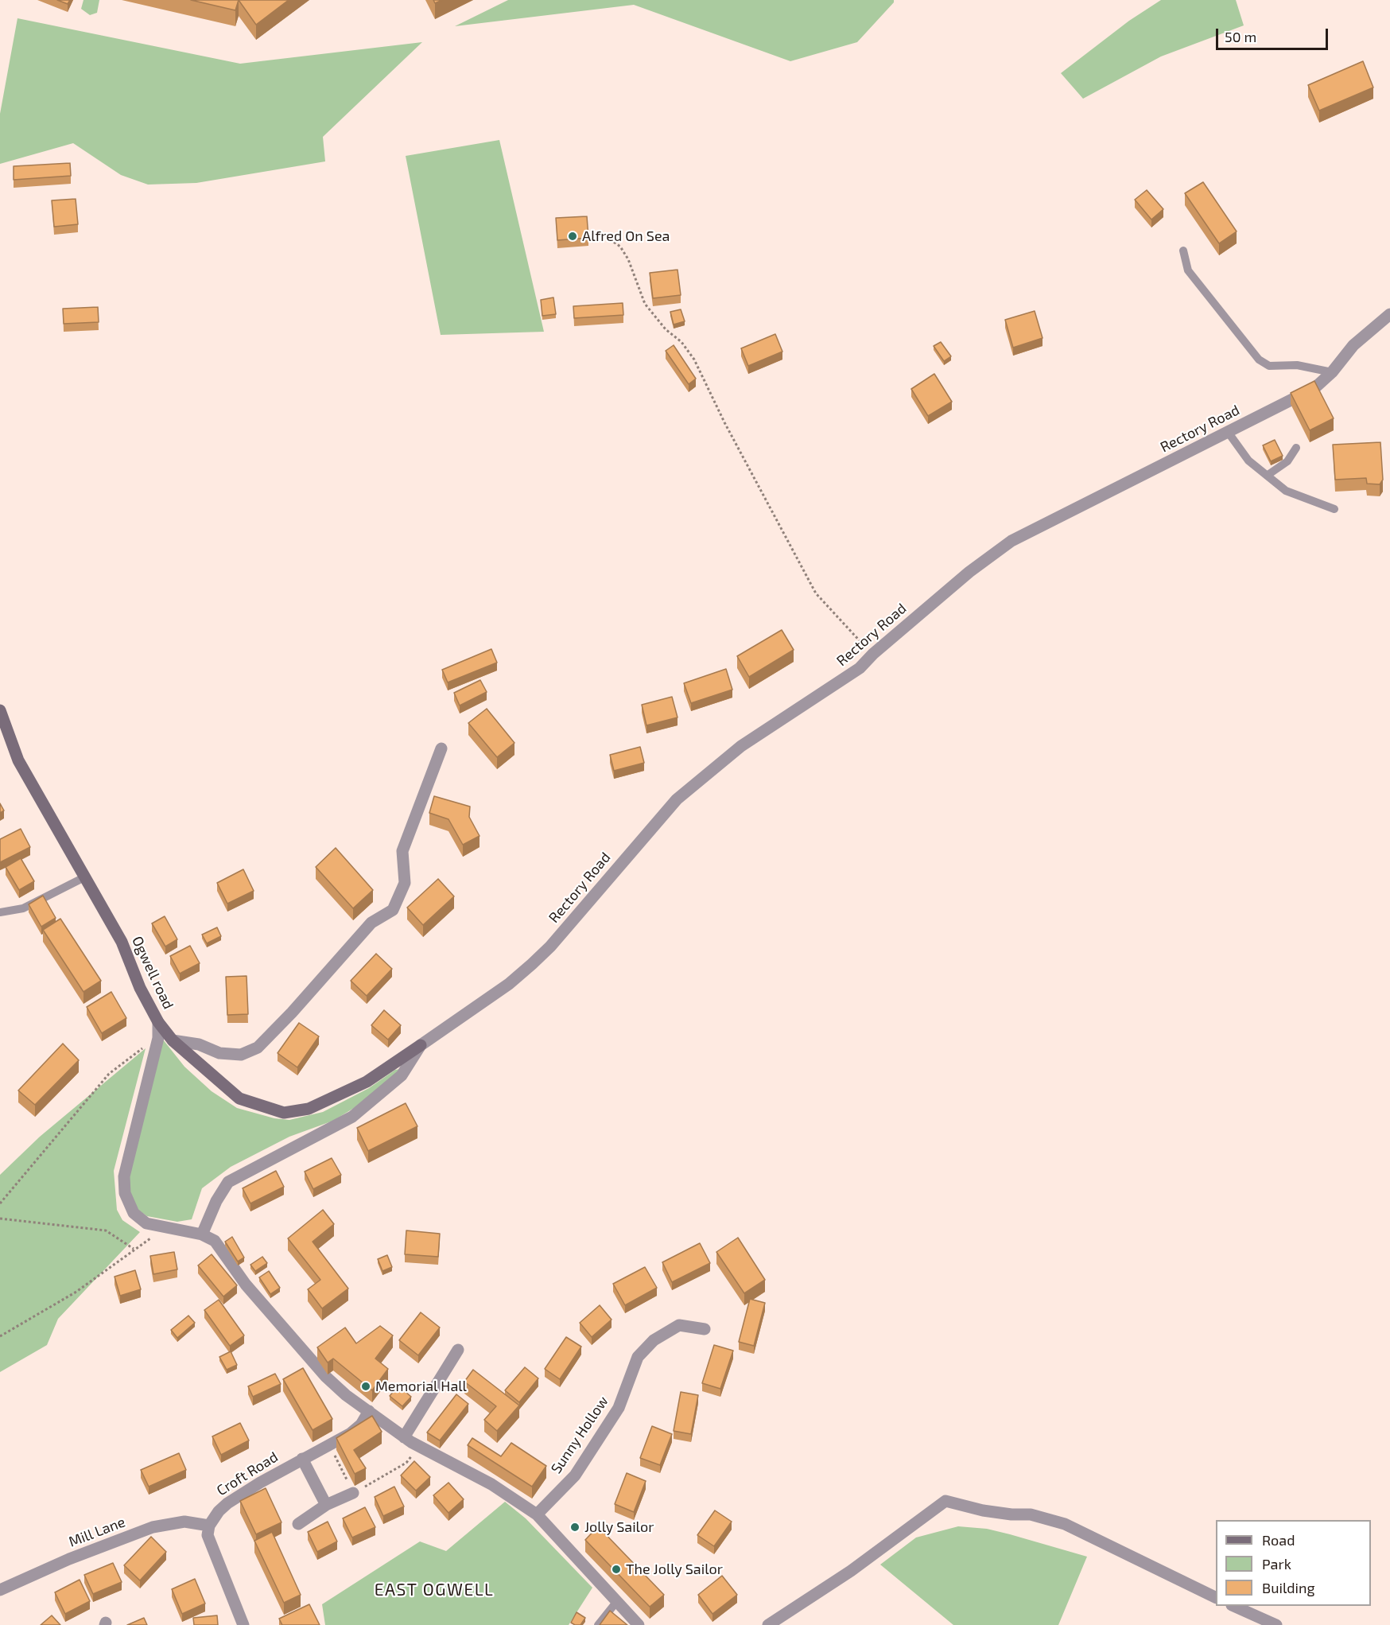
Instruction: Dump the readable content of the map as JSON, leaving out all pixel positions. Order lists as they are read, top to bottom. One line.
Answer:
{"streets":{"street":["Rectory Road","Ogwell road","Sunny Hollow","Croft Road","Mill Lane"]},"crossings":[["Rectory Road","Ogwell road"],["Croft Road","Mill Lane"]],"districts":["EAST OGWELL"],"places":["Alfred On Sea","Memorial Hall","Jolly Sailor","The Jolly Sailor"],"legend":["Road","Park","Building"],"scale_bar":"50 m"}
